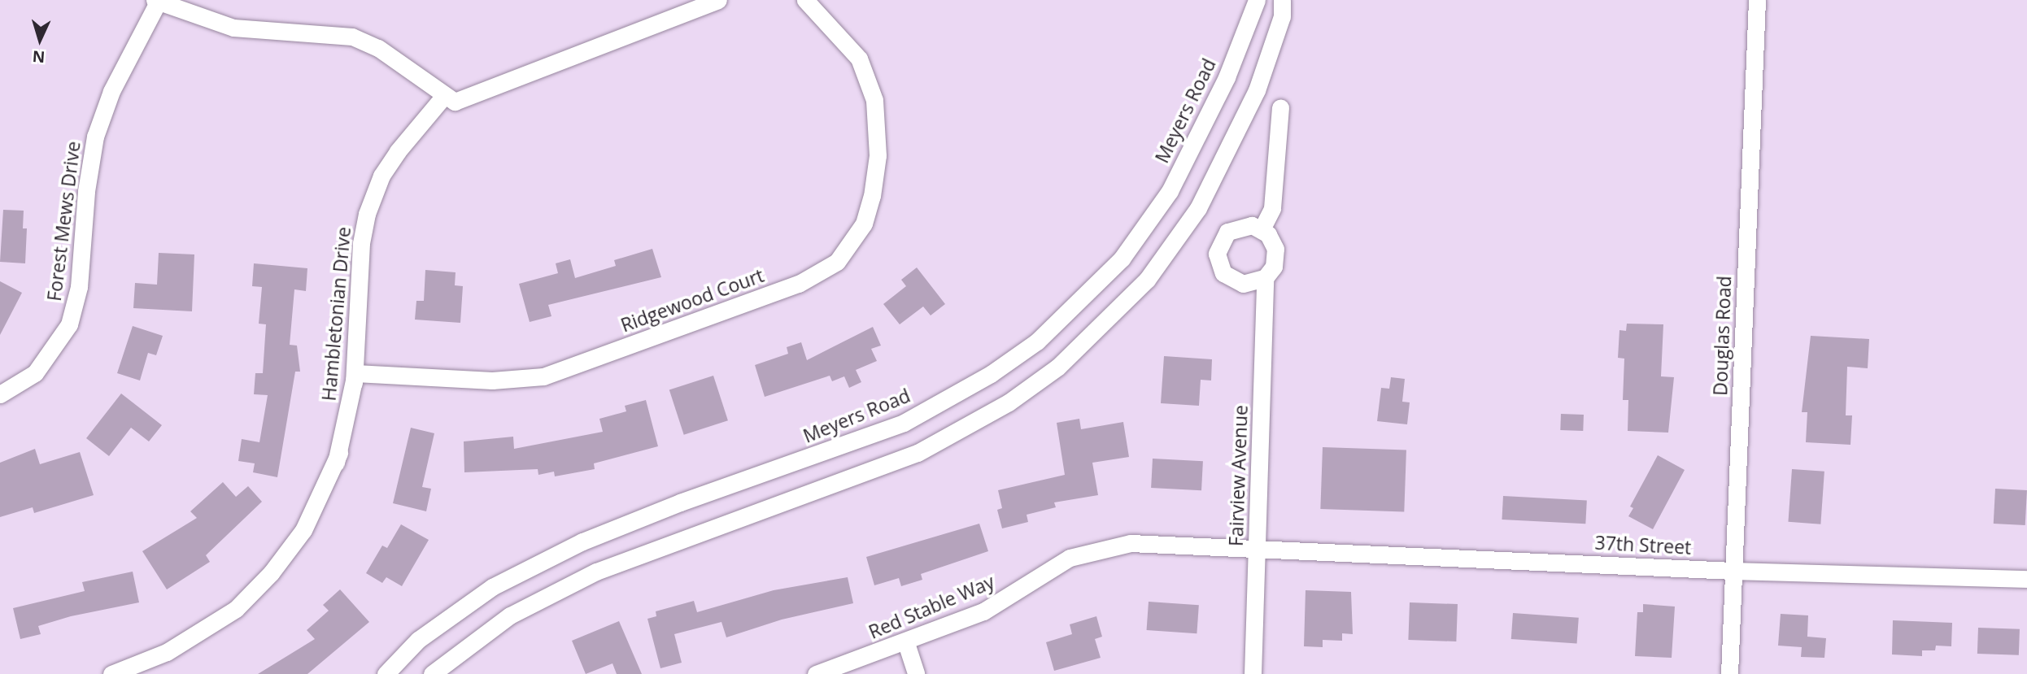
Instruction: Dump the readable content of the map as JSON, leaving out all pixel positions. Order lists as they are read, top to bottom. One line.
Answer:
{"streets":{"street":["Meyers Road","Forest Mews Drive","Ridgewood Court","Hambletonian Drive","Douglas Road","Fairview Avenue","37th Street","Red Stable Way"]},"crossings":[["Ridgewood Court","Hambletonian Drive"],["Douglas Road","37th Street"],["Fairview Avenue","37th Street"],["Fairview Avenue","Red Stable Way"],["37th Street","Red Stable Way"]],"north":"bottom"}
